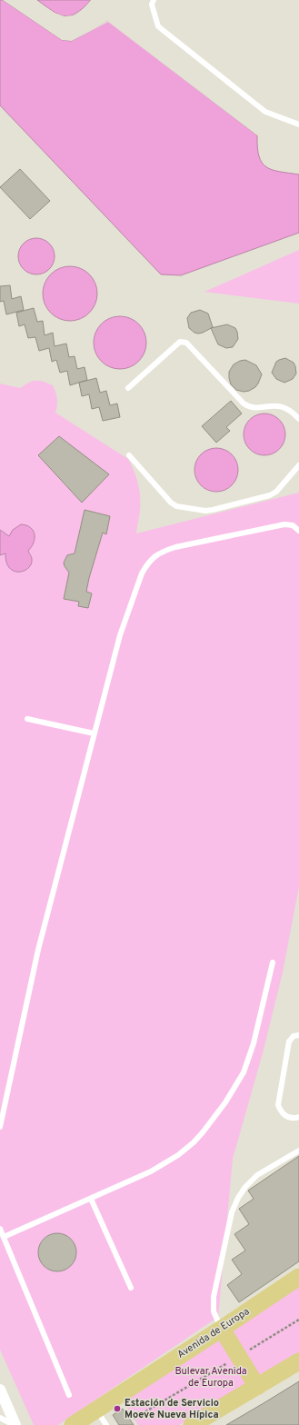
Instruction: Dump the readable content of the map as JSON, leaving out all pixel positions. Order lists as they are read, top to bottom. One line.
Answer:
{"streets":{"main road":["Avenida de Europa"]},"parks":["Bulevar Avenida de Europa"],"places":["Estación de Servicio Moeve Nueva Hípica"]}
